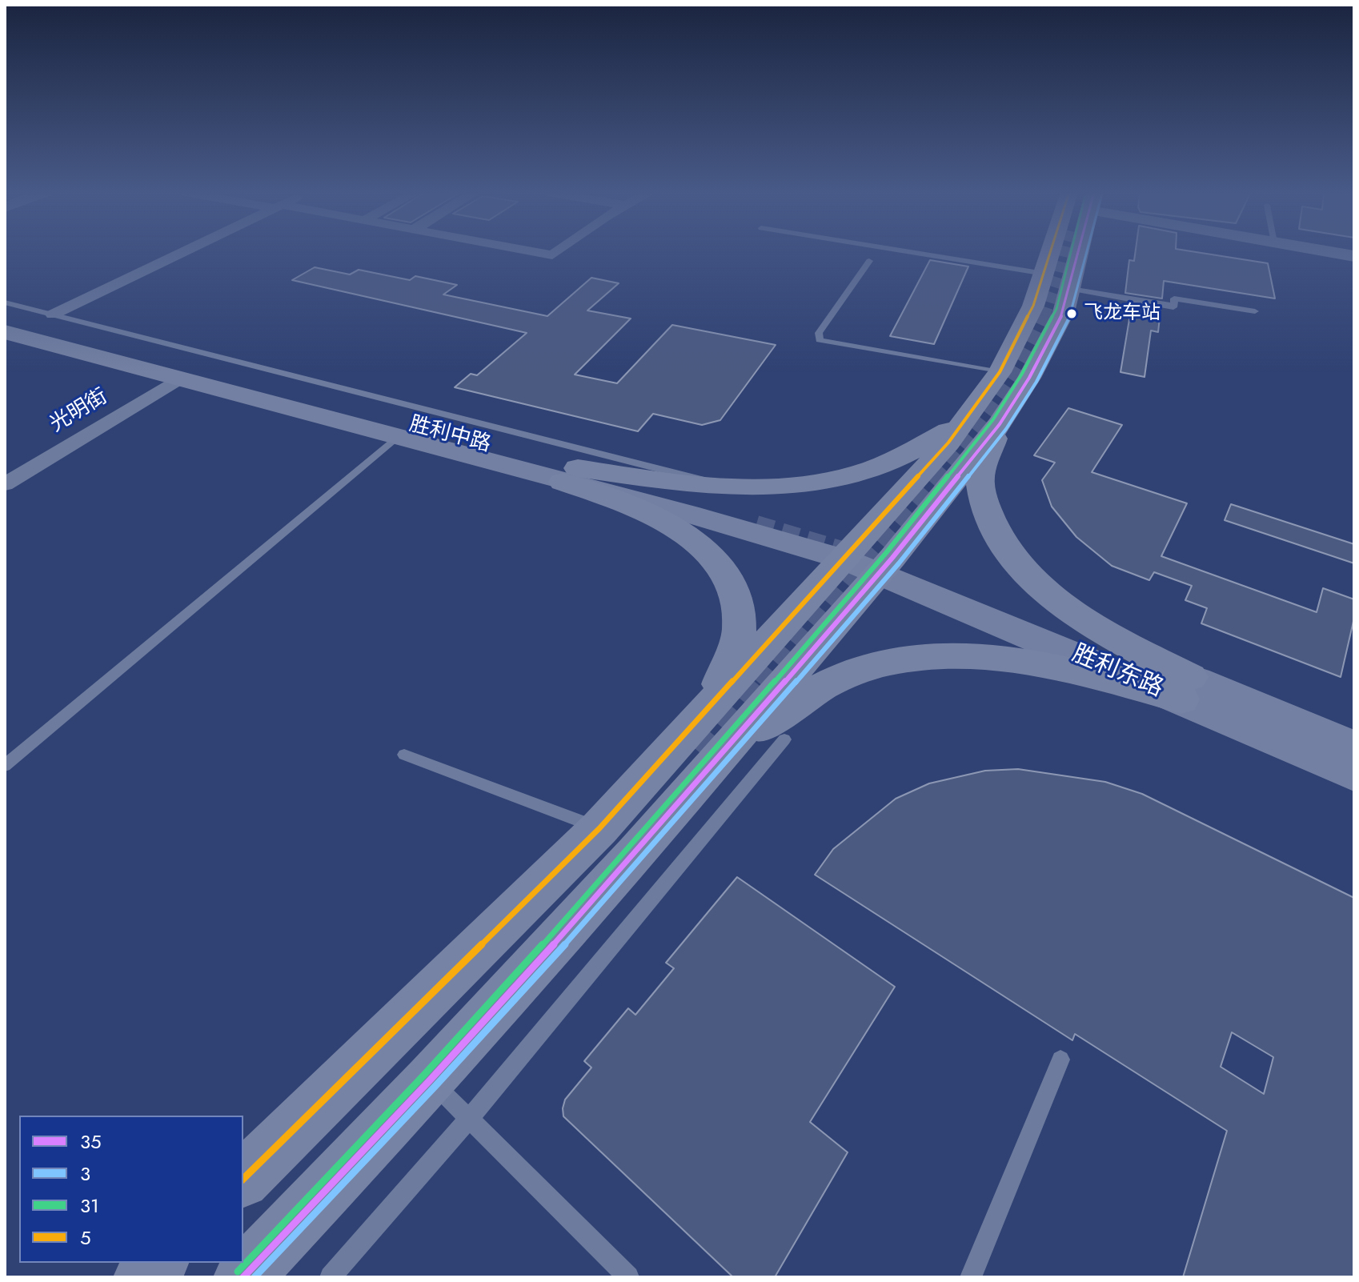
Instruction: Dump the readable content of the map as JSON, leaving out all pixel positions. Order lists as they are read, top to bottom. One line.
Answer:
{"streets":{"main road":["胜利中路","胜利东路"],"street":["光明街"]},"crossings":[["光明街","胜利中路"],["胜利中路","胜利东路"]],"places":["飞龙车站"],"lines":["transit line 35","transit line 3","transit line 31","transit line 5"],"legend":["35","3","31","5"]}
